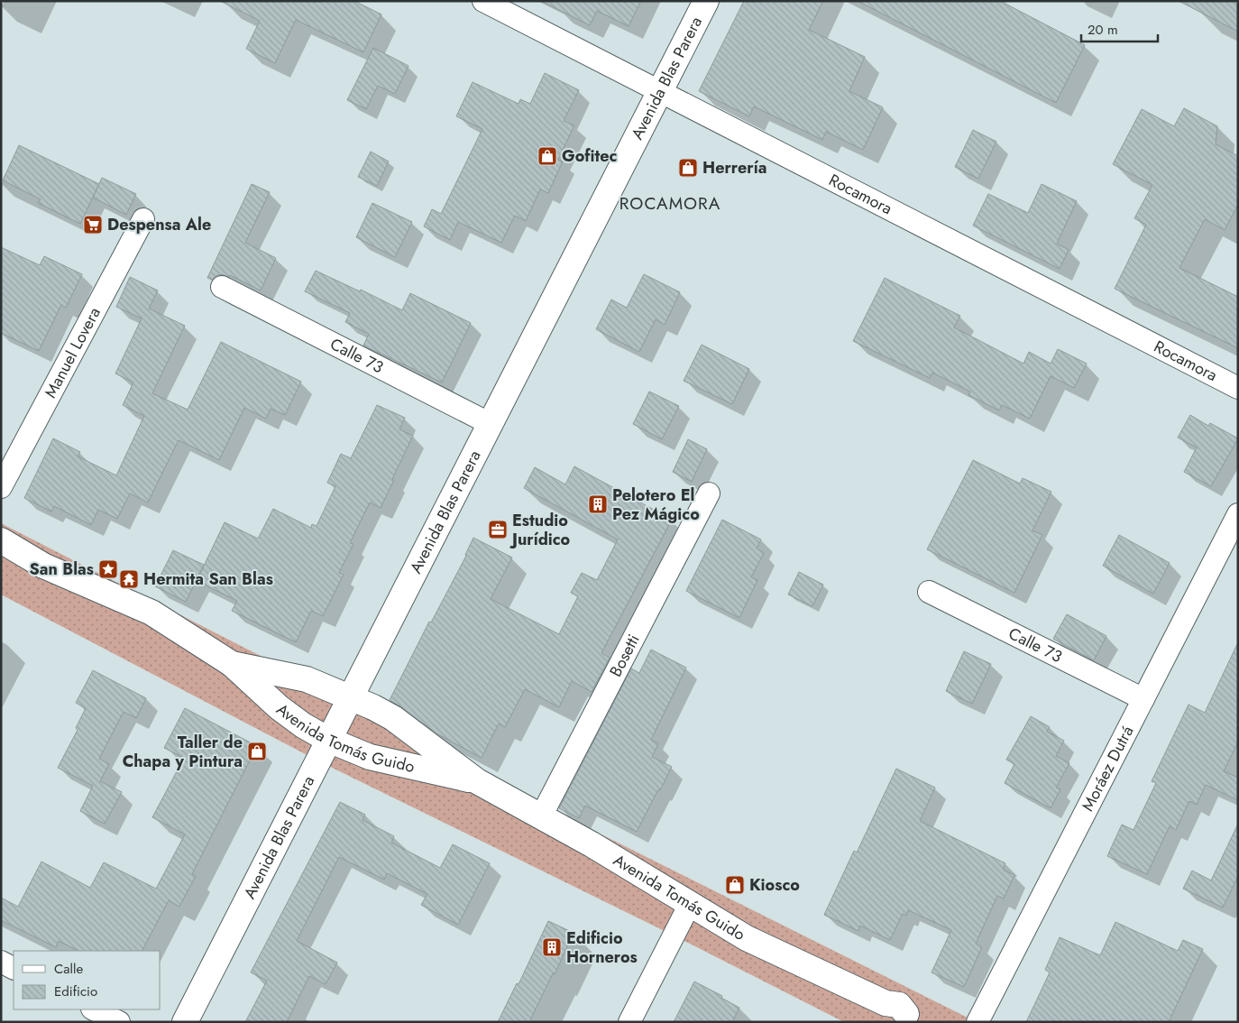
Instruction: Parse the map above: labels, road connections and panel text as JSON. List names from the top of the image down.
{
  "streets": {
    "main road": ["Avenida Blas Parera", "Avenida Tomás Guido"],
    "street": [
      "Rocamora",
      "Manuel Lovera",
      "Calle 73",
      "Bosetti",
      "Moráez Dutrá"
    ]
  },
  "crossings": [
    ["Avenida Blas Parera", "Rocamora"],
    ["Avenida Blas Parera", "Calle 73"],
    ["Avenida Blas Parera", "Avenida Tomás Guido"],
    ["Calle 73", "Moráez Dutrá"],
    ["Bosetti", "Avenida Tomás Guido"]
  ],
  "districts": ["ROCAMORA"],
  "places": {
    "shop": [
      "Gofitec",
      "Herrería",
      "Taller de Chapa y Pintura",
      "Kiosco"
    ],
    "supermarket": ["Despensa Ale"],
    "building": ["Pelotero El Pez Mágico", "Edificio Horneros"],
    "office": ["Estudio Jurídico"],
    "place": ["San Blas"],
    "temple": ["Hermita San Blas"]
  },
  "legend": ["Calle", "Edificio"],
  "scale_bar": "20 m"
}
